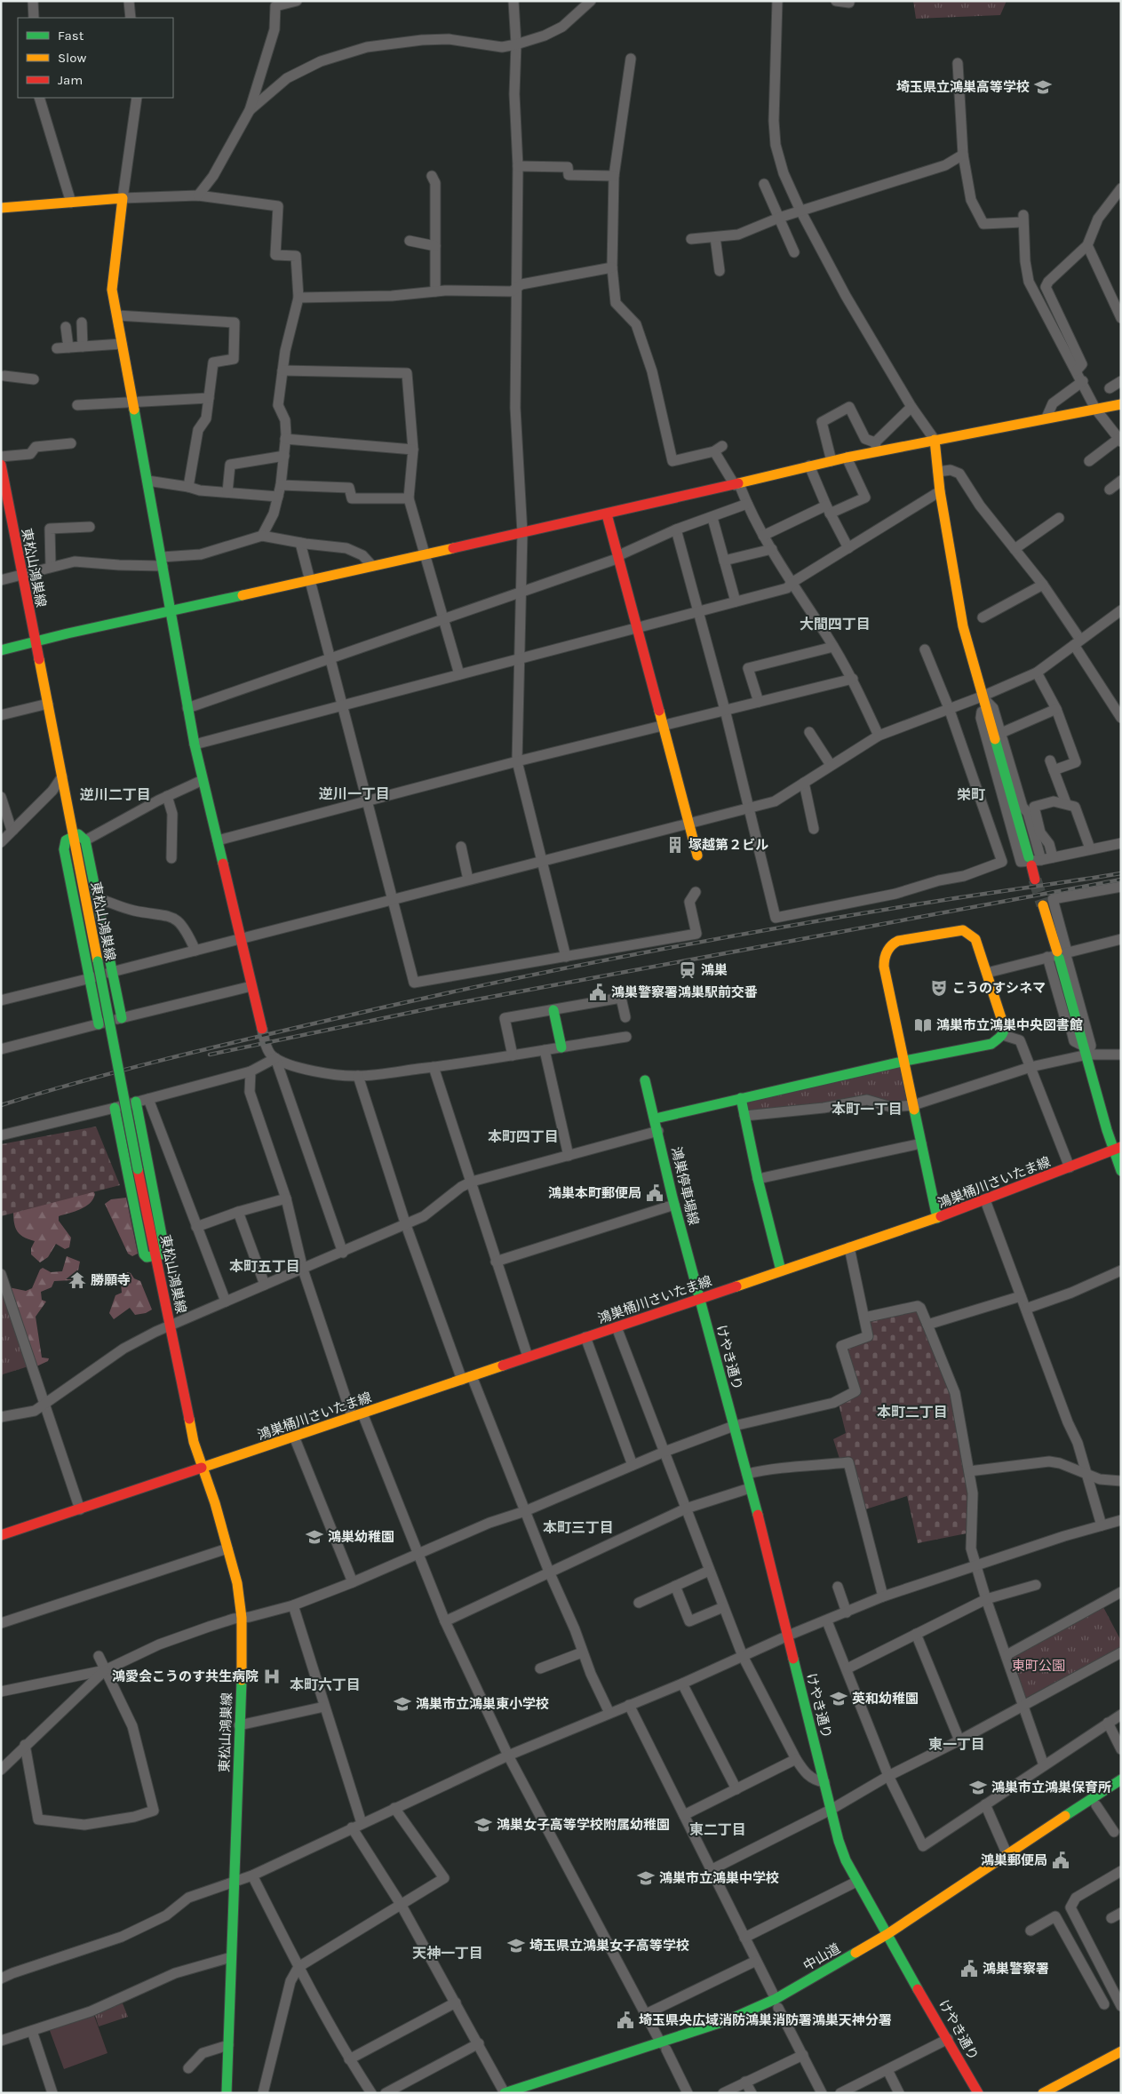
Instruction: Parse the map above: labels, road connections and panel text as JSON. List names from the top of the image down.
{
  "streets": {
    "main road": [
      "東松山鴻巣線",
      "鴻巣桶川さいたま線",
      "鴻巣停車場線",
      "けやき通り",
      "中山道"
    ]
  },
  "crossings": [
    ["東松山鴻巣線", "鴻巣桶川さいたま線"],
    ["鴻巣桶川さいたま線", "鴻巣停車場線"],
    ["鴻巣桶川さいたま線", "けやき通り"],
    ["鴻巣停車場線", "けやき通り"],
    ["けやき通り", "中山道"]
  ],
  "districts": [
    "大間四丁目",
    "逆川一丁目",
    "逆川二丁目",
    "栄町",
    "本町一丁目",
    "本町四丁目",
    "本町五丁目",
    "本町二丁目",
    "本町三丁目",
    "本町六丁目",
    "東一丁目",
    "東二丁目",
    "天神一丁目"
  ],
  "parks": ["東町公園"],
  "places": {
    "school or university": [
      "埼玉県立鴻巣高等学校",
      "鴻巣幼稚園",
      "英和幼稚園",
      "鴻巣市立鴻巣東小学校",
      "鴻巣市立鴻巣保育所",
      "鴻巣女子高等学校附属幼稚園",
      "鴻巣市立鴻巣中学校",
      "埼玉県立鴻巣女子高等学校"
    ],
    "building": ["塚越第２ビル"],
    "station": ["鴻巣"],
    "theatre": ["こうのすシネマ"],
    "public building": [
      "鴻巣警察署鴻巣駅前交番",
      "鴻巣本町郵便局",
      "鴻巣郵便局",
      "鴻巣警察署",
      "埼玉県央広域消防鴻巣消防署鴻巣天神分署"
    ],
    "library": ["鴻巣市立鴻巣中央図書館"],
    "temple": ["勝願寺"],
    "hospital": ["鴻愛会こうのす共生病院"]
  },
  "legend": ["Fast", "Slow", "Jam"]
}
